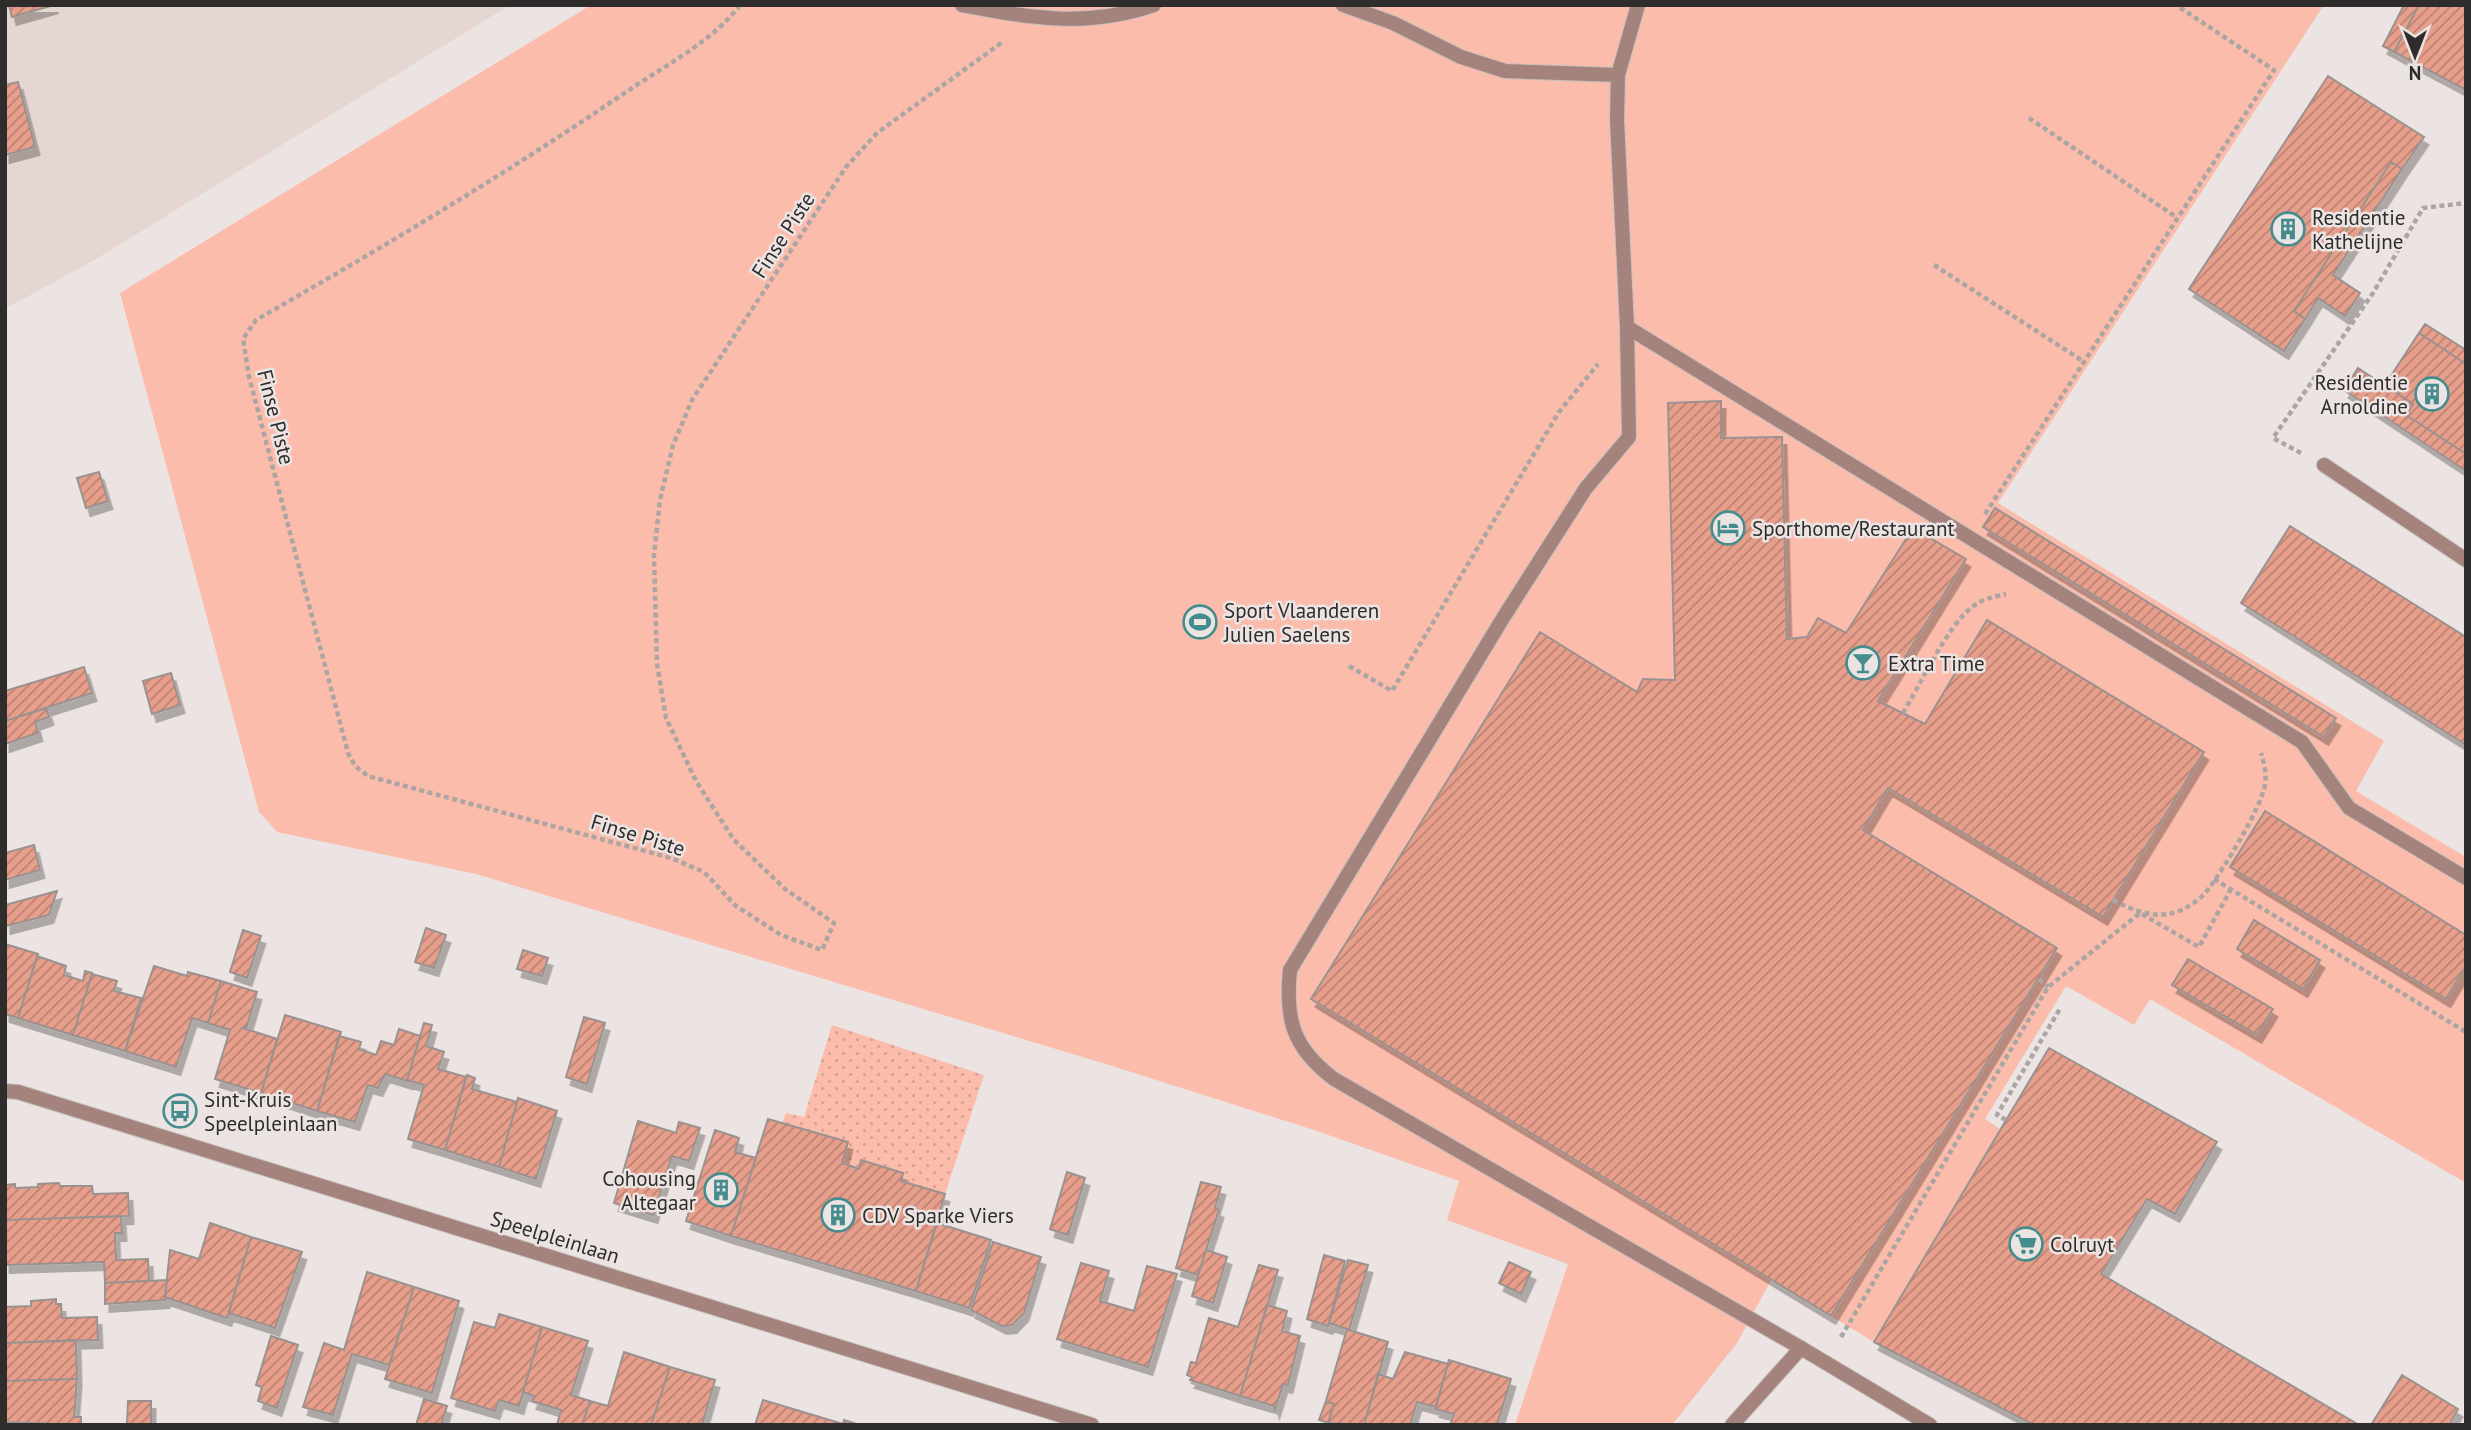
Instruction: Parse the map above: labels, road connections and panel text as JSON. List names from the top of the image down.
{
  "streets": {
    "street": ["Speelpleinlaan"],
    "path": ["Finse Piste"]
  },
  "places": {
    "building": [
      "Residentie Kathelijne",
      "Residentie Arnoldine",
      "Cohousing Altegaar",
      "CDV Sparke Viers"
    ],
    "hotel": ["Sporthome/Restaurant"],
    "sports": ["Sport Vlaanderen Julien Saelens"],
    "bar": ["Extra Time"],
    "bus stop": ["Sint-Kruis Speelpleinlaan"],
    "supermarket": ["Colruyt"]
  },
  "north": "bottom"
}
